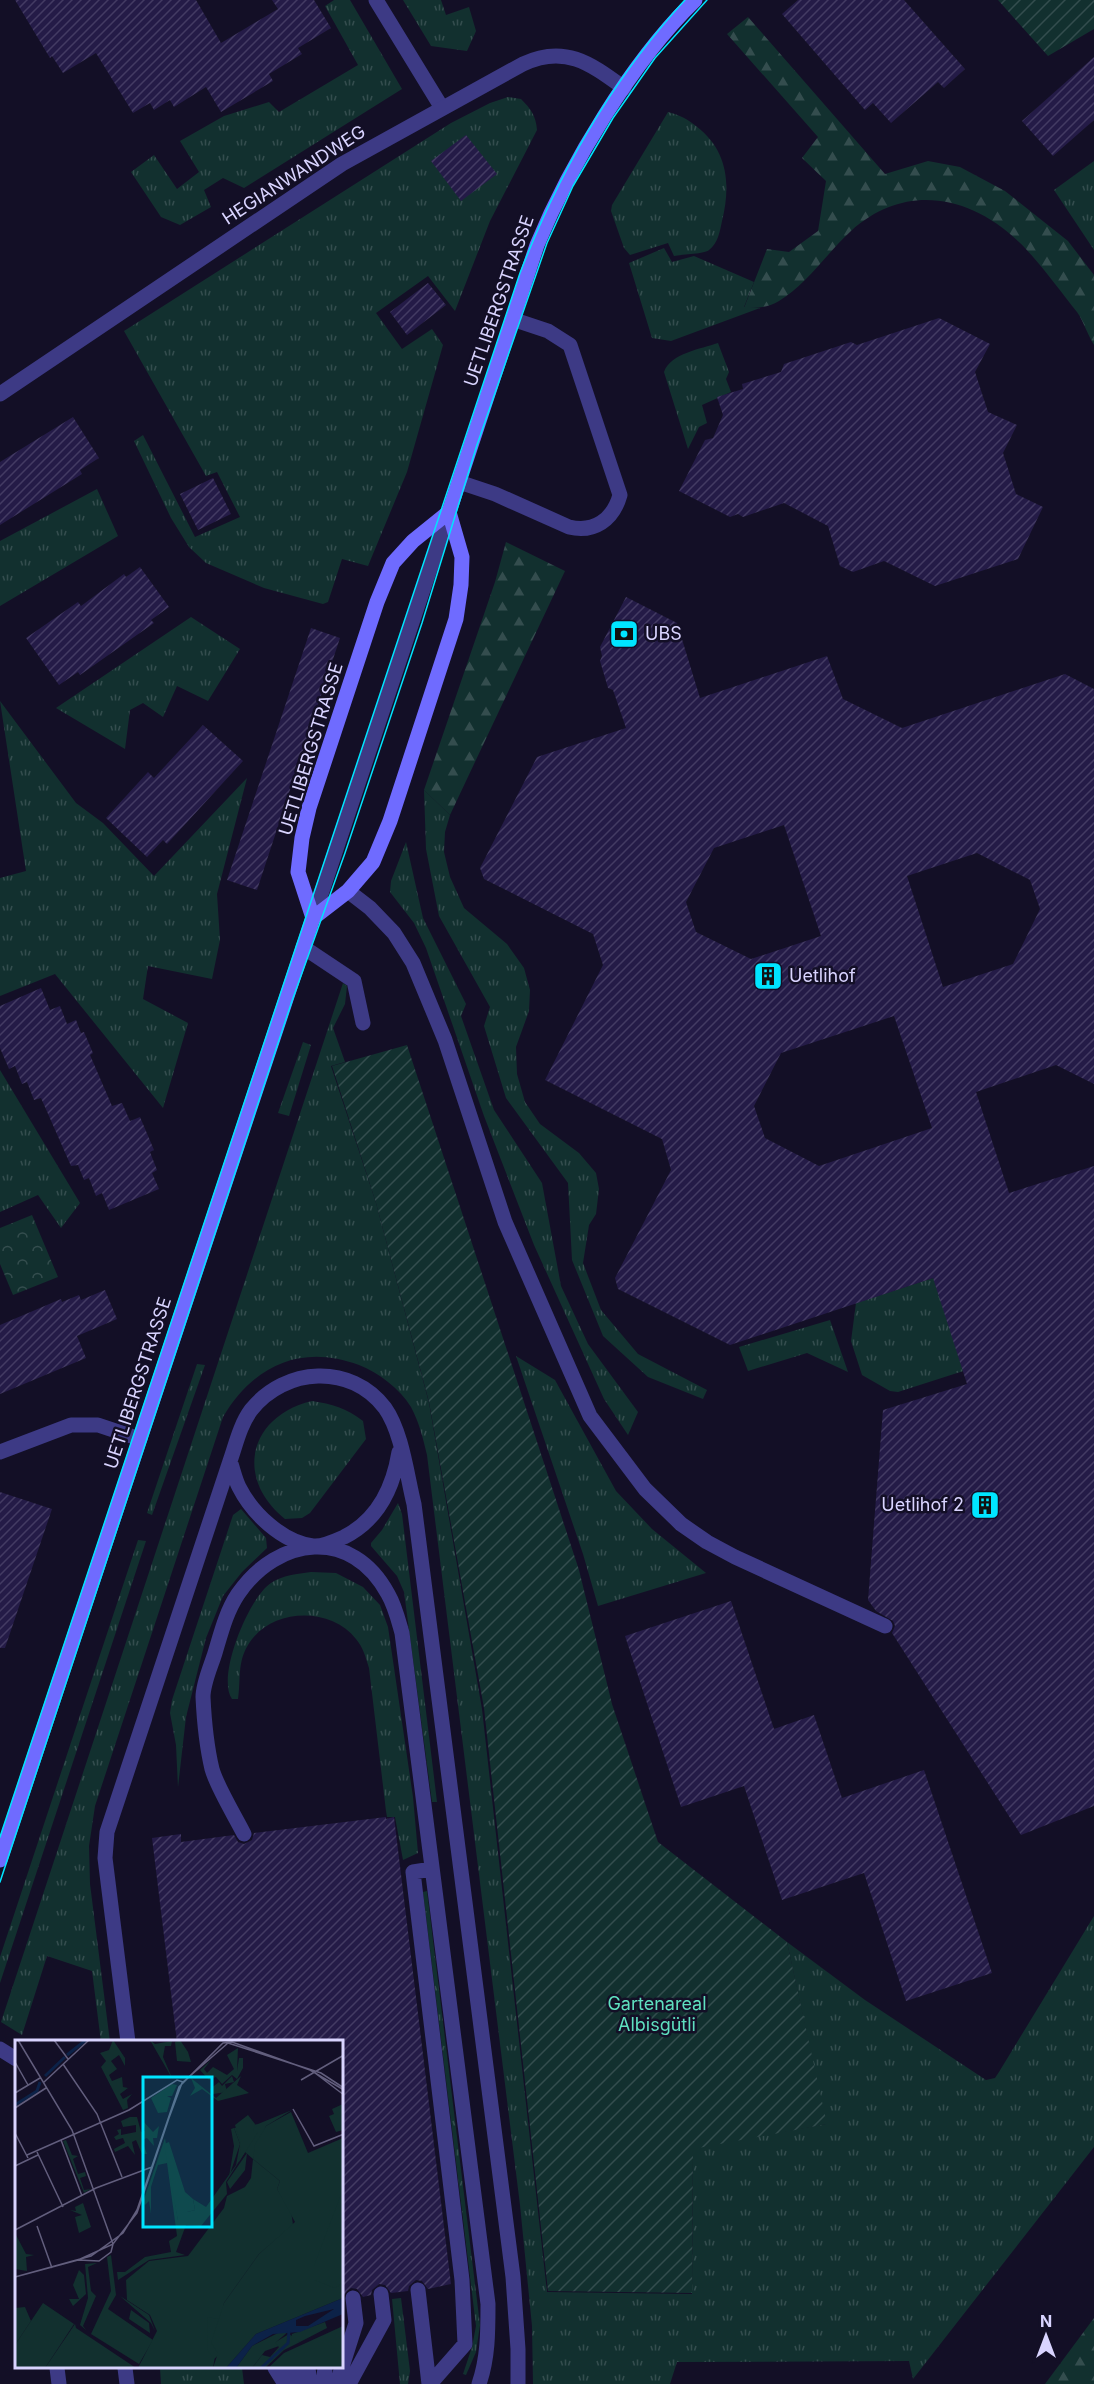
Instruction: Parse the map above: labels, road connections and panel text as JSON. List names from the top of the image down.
{
  "streets": {
    "main road": ["UETLIBERGSTRASSE"],
    "street": ["HEGIANWANDWEG"]
  },
  "crossings": [
    ["HEGIANWANDWEG", "UETLIBERGSTRASSE"]
  ],
  "parks": ["Gartenareal Albisgütli"],
  "places": {
    "bank": ["UBS"],
    "building": ["Uetlihof", "Uetlihof 2"]
  },
  "north": "top"
}
